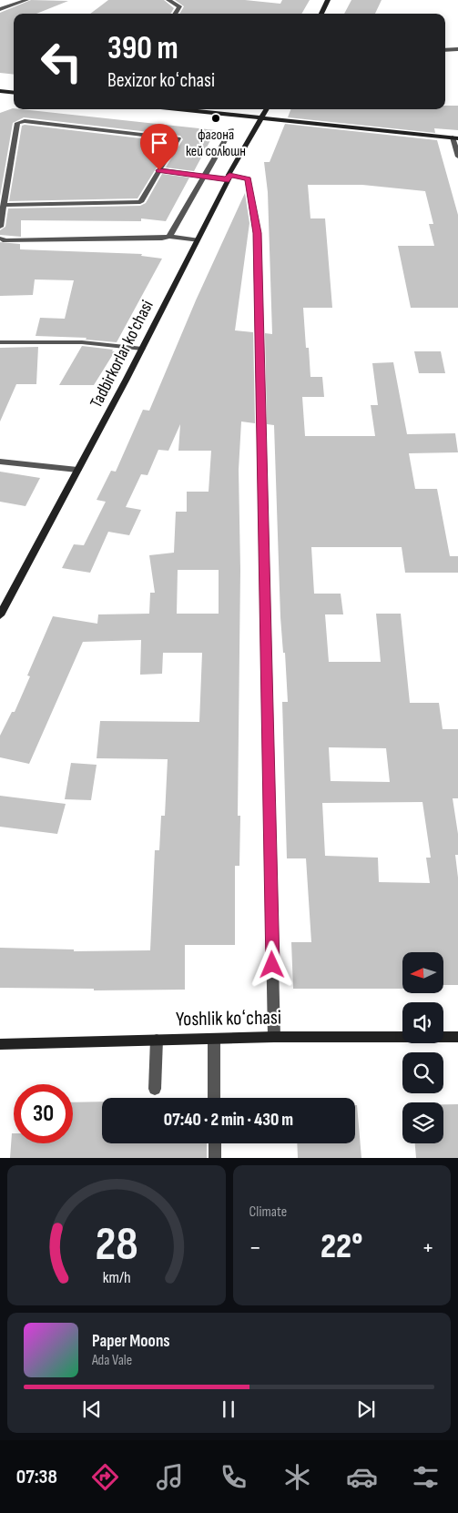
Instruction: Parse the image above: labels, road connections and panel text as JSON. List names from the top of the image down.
{
  "streets": {
    "main road": ["Tadbirkorlar ko'chasi", "Yoshlik koʻchasi"]
  },
  "places": ["фагона кей солюшн"],
  "north": "left",
  "page": {
    "turn": ["390 m", "Bexizor koʻchasi"],
    "limit": "30",
    "trip": "07:40 · 2 min · 430 m",
    "tile": "Climate",
    "heat": ["−", "22°", "+"],
    "song": ["Paper Moons", "Ada Vale"],
    "tabs": "07:38",
    "gauge": ["28", "km/h"]
  }
}
